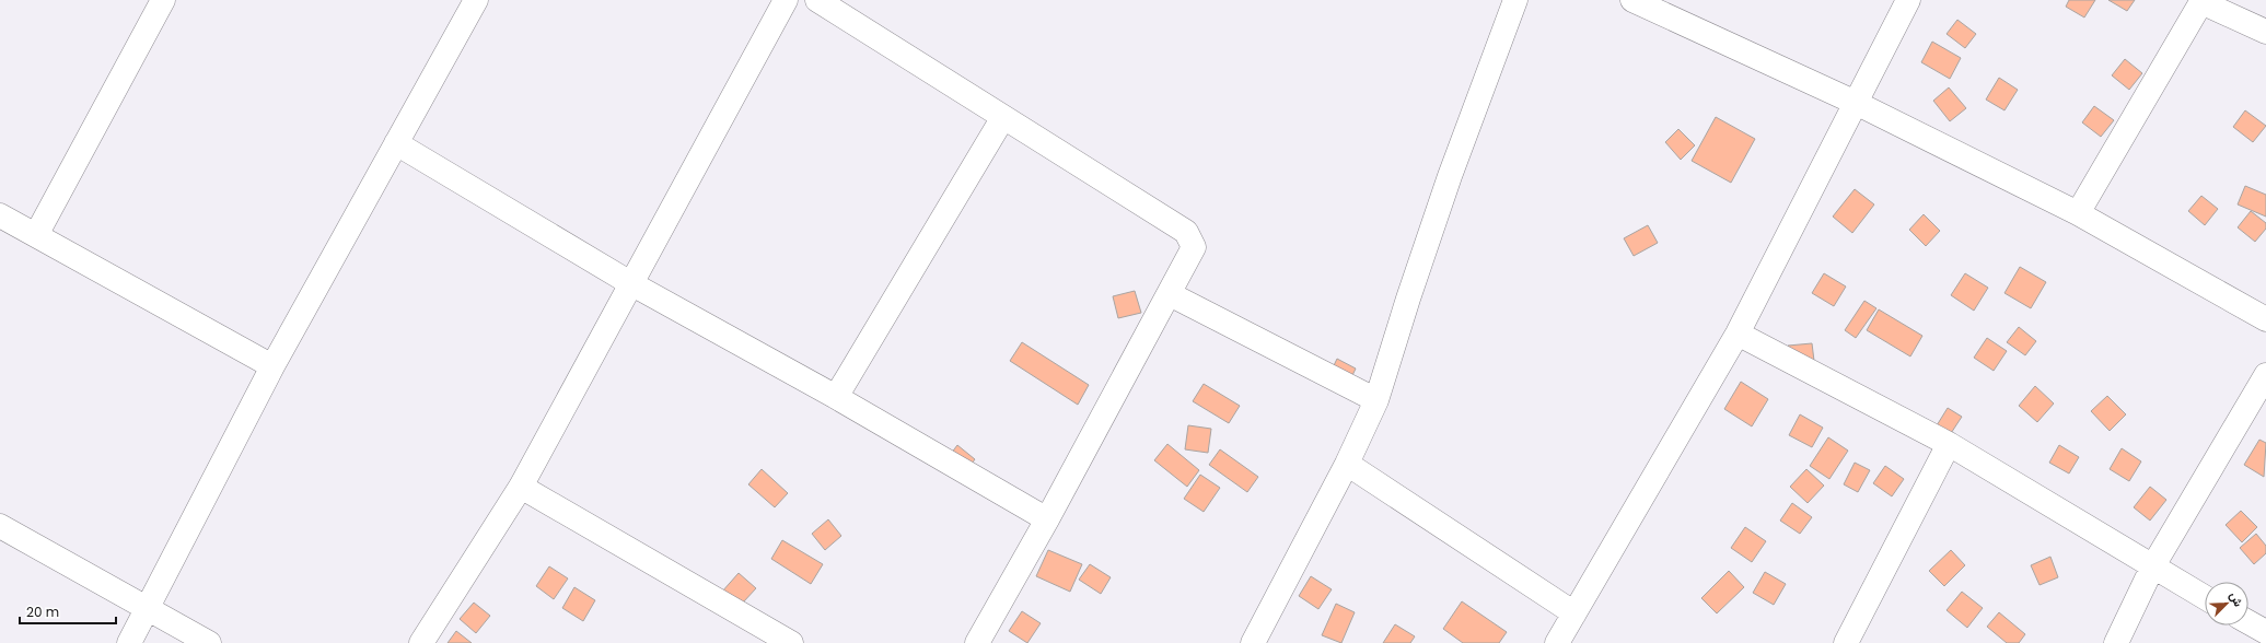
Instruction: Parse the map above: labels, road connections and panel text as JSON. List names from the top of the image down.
{
  "scale_bar": "20 m",
  "north": "top right"
}
